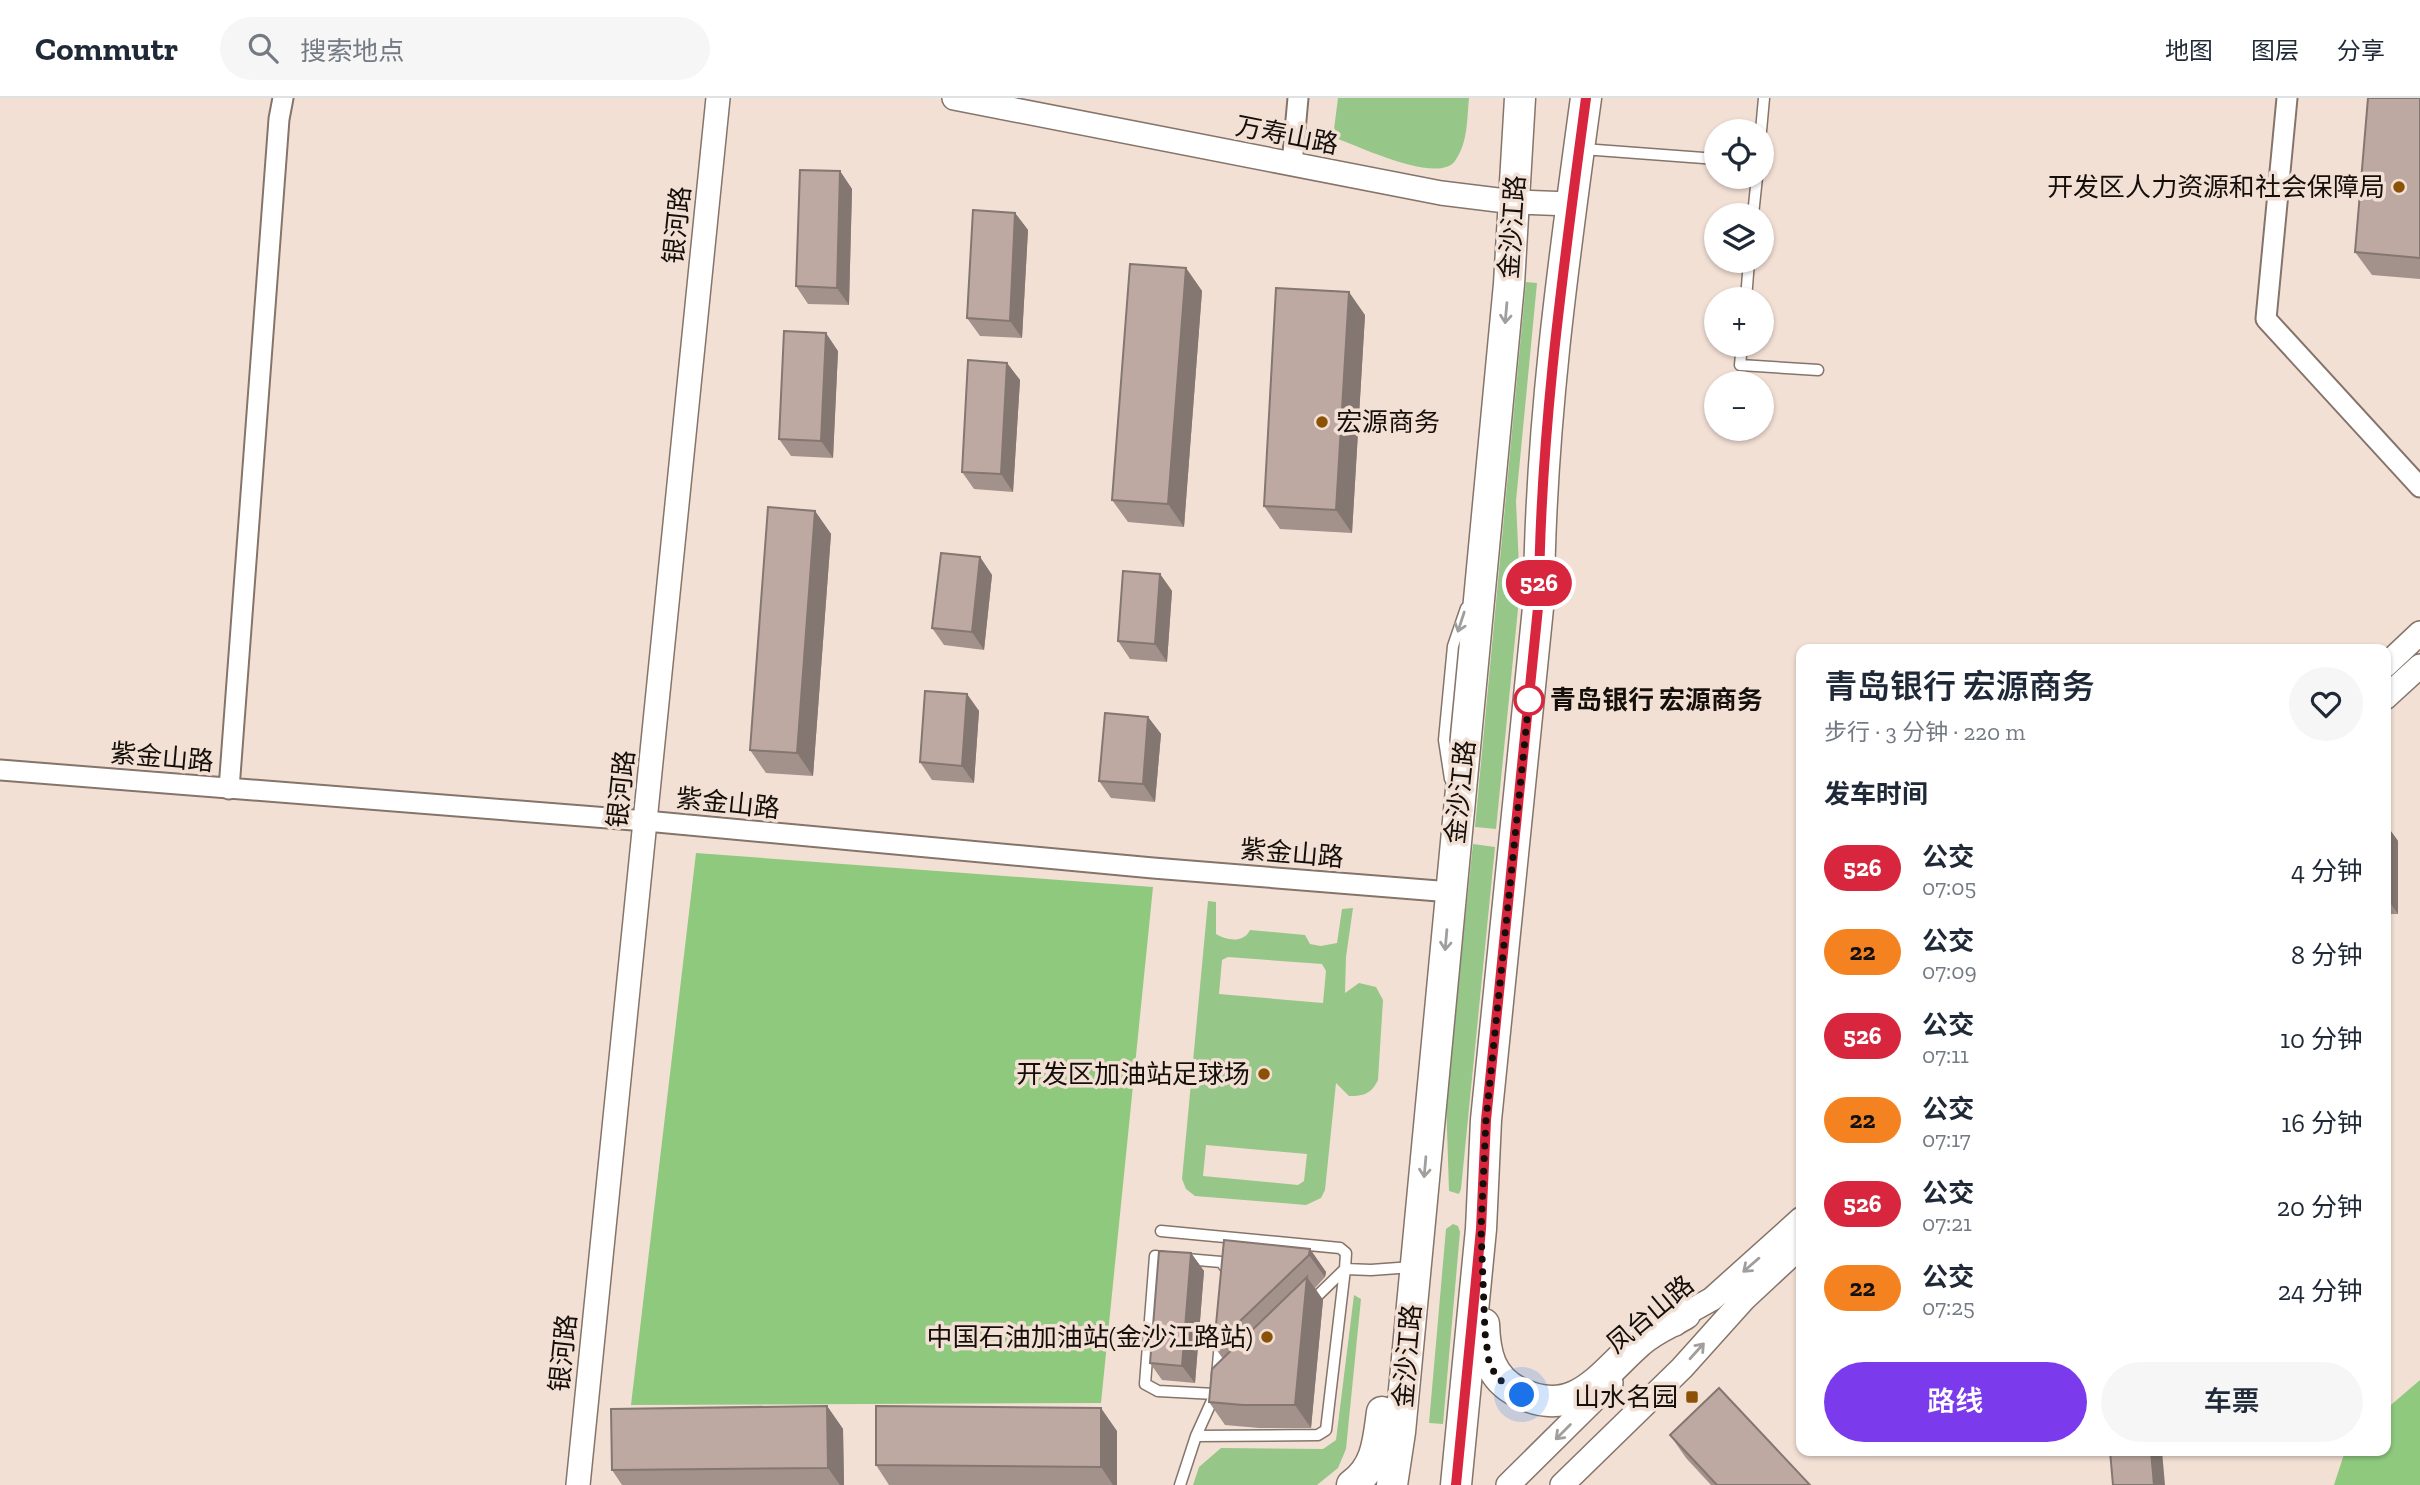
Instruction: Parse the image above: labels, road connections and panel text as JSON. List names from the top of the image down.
{
  "streets": {
    "main road": ["金沙江路"],
    "street": [
      "万寿山路",
      "银河路",
      "紫金山路",
      "凤台山路"
    ]
  },
  "crossings": [
    ["万寿山路", "金沙江路"],
    ["银河路", "紫金山路"],
    ["金沙江路", "紫金山路"]
  ],
  "places": {
    "other": [
      "开发区人力资源和社会保障局",
      "宏源商务",
      "青岛银行 宏源商务",
      "开发区加油站足球场",
      "中国石油加油站(金沙江路站)"
    ],
    "transit": ["山水名园"]
  },
  "lines": ["bus line 526"],
  "page": {
    "header": "Commutr",
    "search": "搜索地点",
    "nav": ["地图", "图层", "分享"],
    "on_map": "526",
    "map_buttons": ["+", "−"],
    "heading": [
      ["青岛银行 宏源商务", "步行 · 3 分钟 · 220 m"],
      "发车时间"
    ],
    "list": [
      {
        "mark": "526",
        "name": "公交",
        "note": "07:05",
        "value": "4 分钟"
      },
      {
        "mark": "22",
        "name": "公交",
        "note": "07:09",
        "value": "8 分钟"
      },
      {
        "mark": "526",
        "name": "公交",
        "note": "07:11",
        "value": "10 分钟"
      },
      {
        "mark": "22",
        "name": "公交",
        "note": "07:17",
        "value": "16 分钟"
      },
      {
        "mark": "526",
        "name": "公交",
        "note": "07:21",
        "value": "20 分钟"
      },
      {
        "mark": "22",
        "name": "公交",
        "note": "07:25",
        "value": "24 分钟"
      }
    ],
    "buttons": ["路线", "车票"]
  }
}
